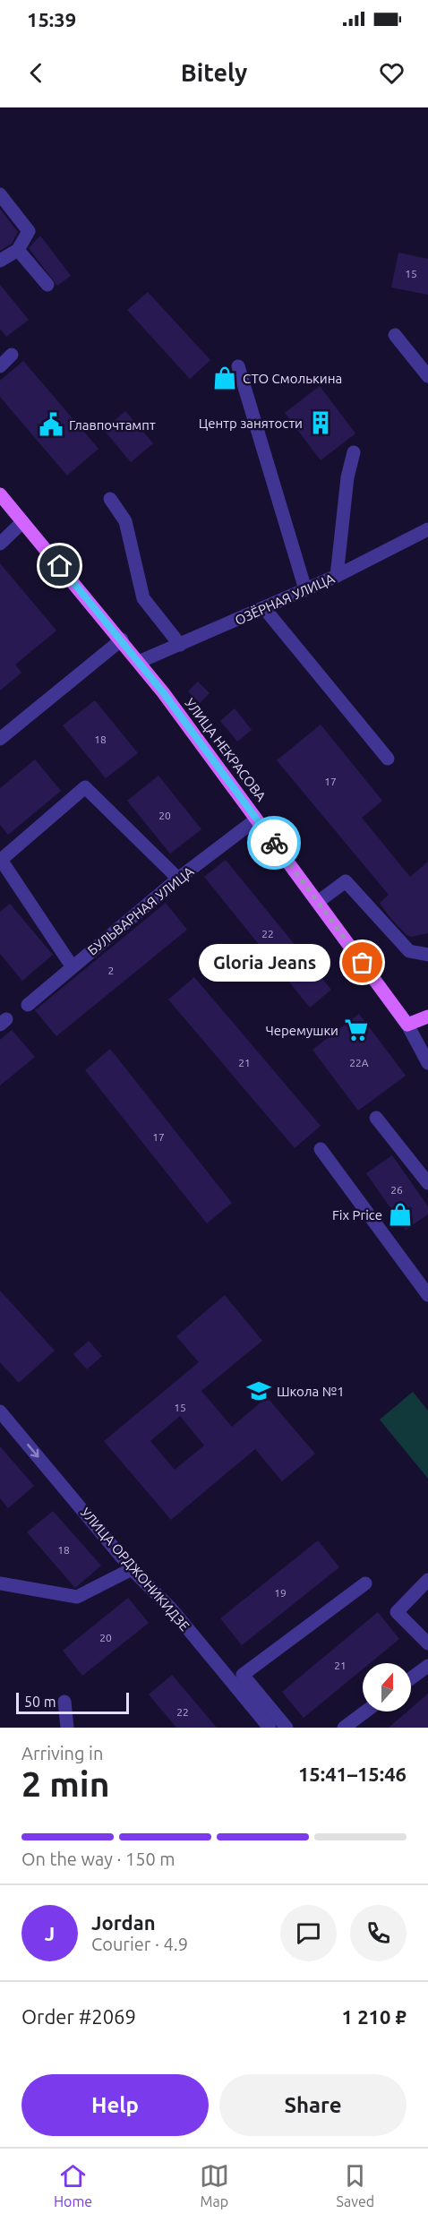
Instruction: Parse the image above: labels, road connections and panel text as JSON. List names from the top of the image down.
{
  "streets": {
    "main road": ["УЛИЦА НЕКРАСОВА"],
    "street": ["ОЗЁРНАЯ УЛИЦА", "БУЛЬВАРНАЯ УЛИЦА", "УЛИЦА ОРДЖОНИКИДЗЕ"]
  },
  "crossings": [
    ["ОЗЁРНАЯ УЛИЦА", "УЛИЦА НЕКРАСОВА"],
    ["УЛИЦА НЕКРАСОВА", "БУЛЬВАРНАЯ УЛИЦА"]
  ],
  "one_way": ["УЛИЦА ОРДЖОНИКИДЗЕ"],
  "places": {
    "shop": ["СТО Смолькина", "Fix Price"],
    "building": ["Центр занятости"],
    "public building": ["Главпочтампт"],
    "other": ["Gloria Jeans"],
    "supermarket": ["Черемушки"],
    "school or university": ["Школа №1"]
  },
  "house_numbers": [
    "15",
    "18",
    "17",
    "20",
    "22",
    "2",
    "21",
    "22А",
    "17",
    "26",
    "15",
    "18",
    "19",
    "20",
    "21",
    "22"
  ],
  "scale_bar": "50 m",
  "north": "top",
  "page": {
    "status": "15:39",
    "header": "Bitely",
    "bubble": "Gloria Jeans",
    "scale": "50 m",
    "heading": ["2 min", "Arriving in", "15:41–15:46"],
    "panel": [
      "Jordan",
      "Courier · 4.9",
      "Order #2069",
      "1 210 ₽"
    ],
    "bar": "On the way · 150 m",
    "round": "J",
    "buttons": ["Help", "Share"],
    "tabs": ["Home", "Map", "Saved"]
  }
}
